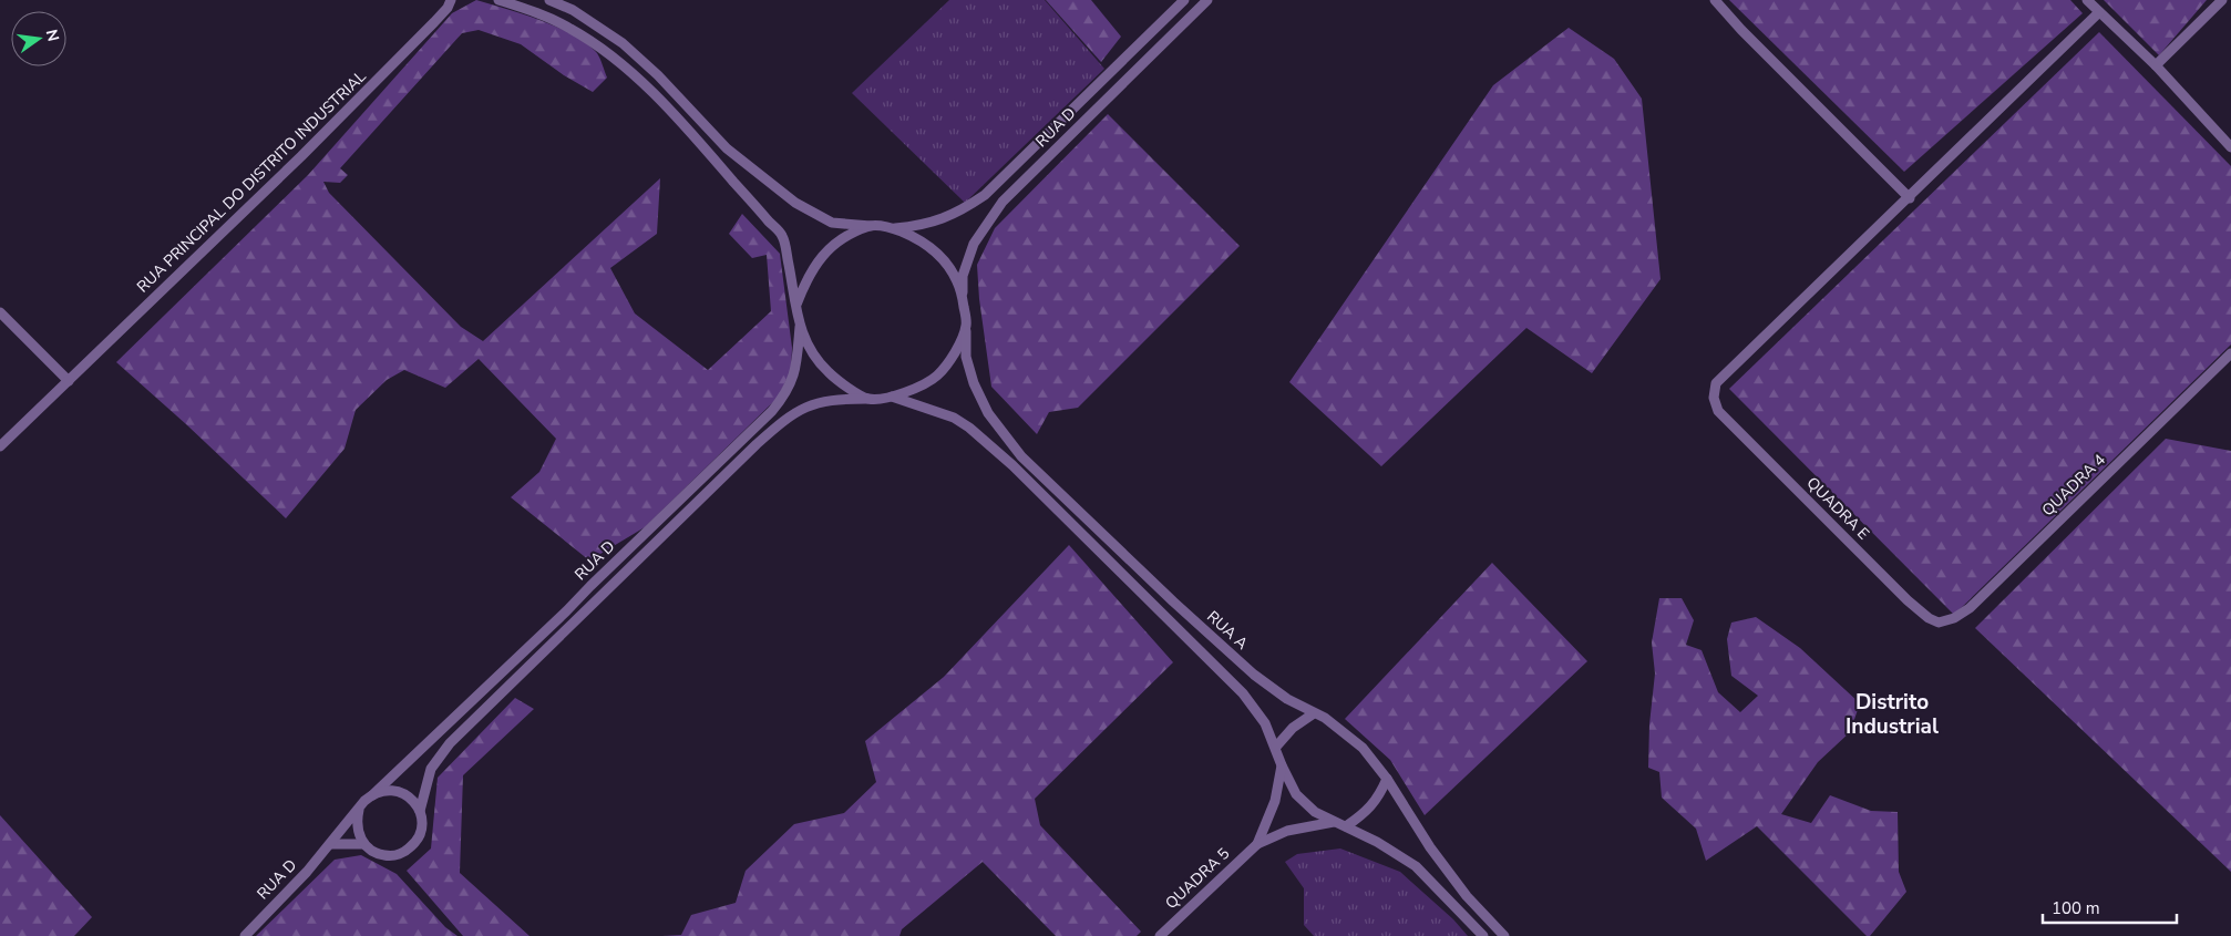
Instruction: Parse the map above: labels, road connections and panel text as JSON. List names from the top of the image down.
{
  "streets": {
    "street": [
      "RUA D",
      "RUA PRINCIPAL DO DISTRITO INDUSTRIAL",
      "QUADRA 4",
      "QUADRA E",
      "RUA A",
      "QUADRA 5"
    ]
  },
  "crossings": [
    ["RUA D", "RUA A"],
    ["QUADRA 4", "QUADRA E"],
    ["RUA A", "QUADRA 5"]
  ],
  "districts": ["Distrito Industrial"],
  "scale_bar": "100 m",
  "north": "right"
}
